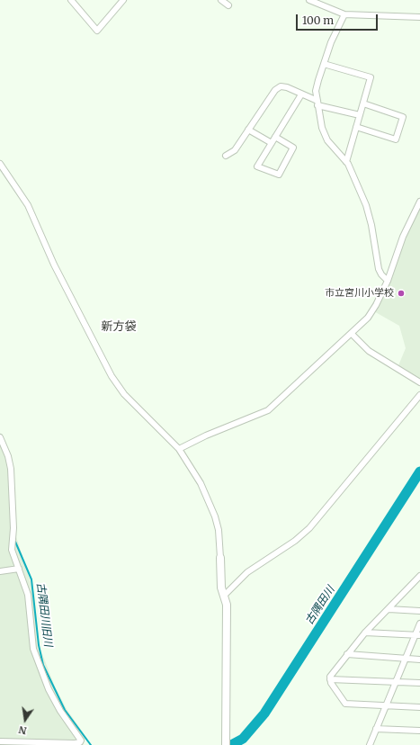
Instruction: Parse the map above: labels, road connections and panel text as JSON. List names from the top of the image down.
{
  "districts": ["新方袋"],
  "water": ["古隅田川", "古隅田川旧川"],
  "places": ["市立宮川小学校"],
  "scale_bar": "100 m",
  "north": "bottom"
}
